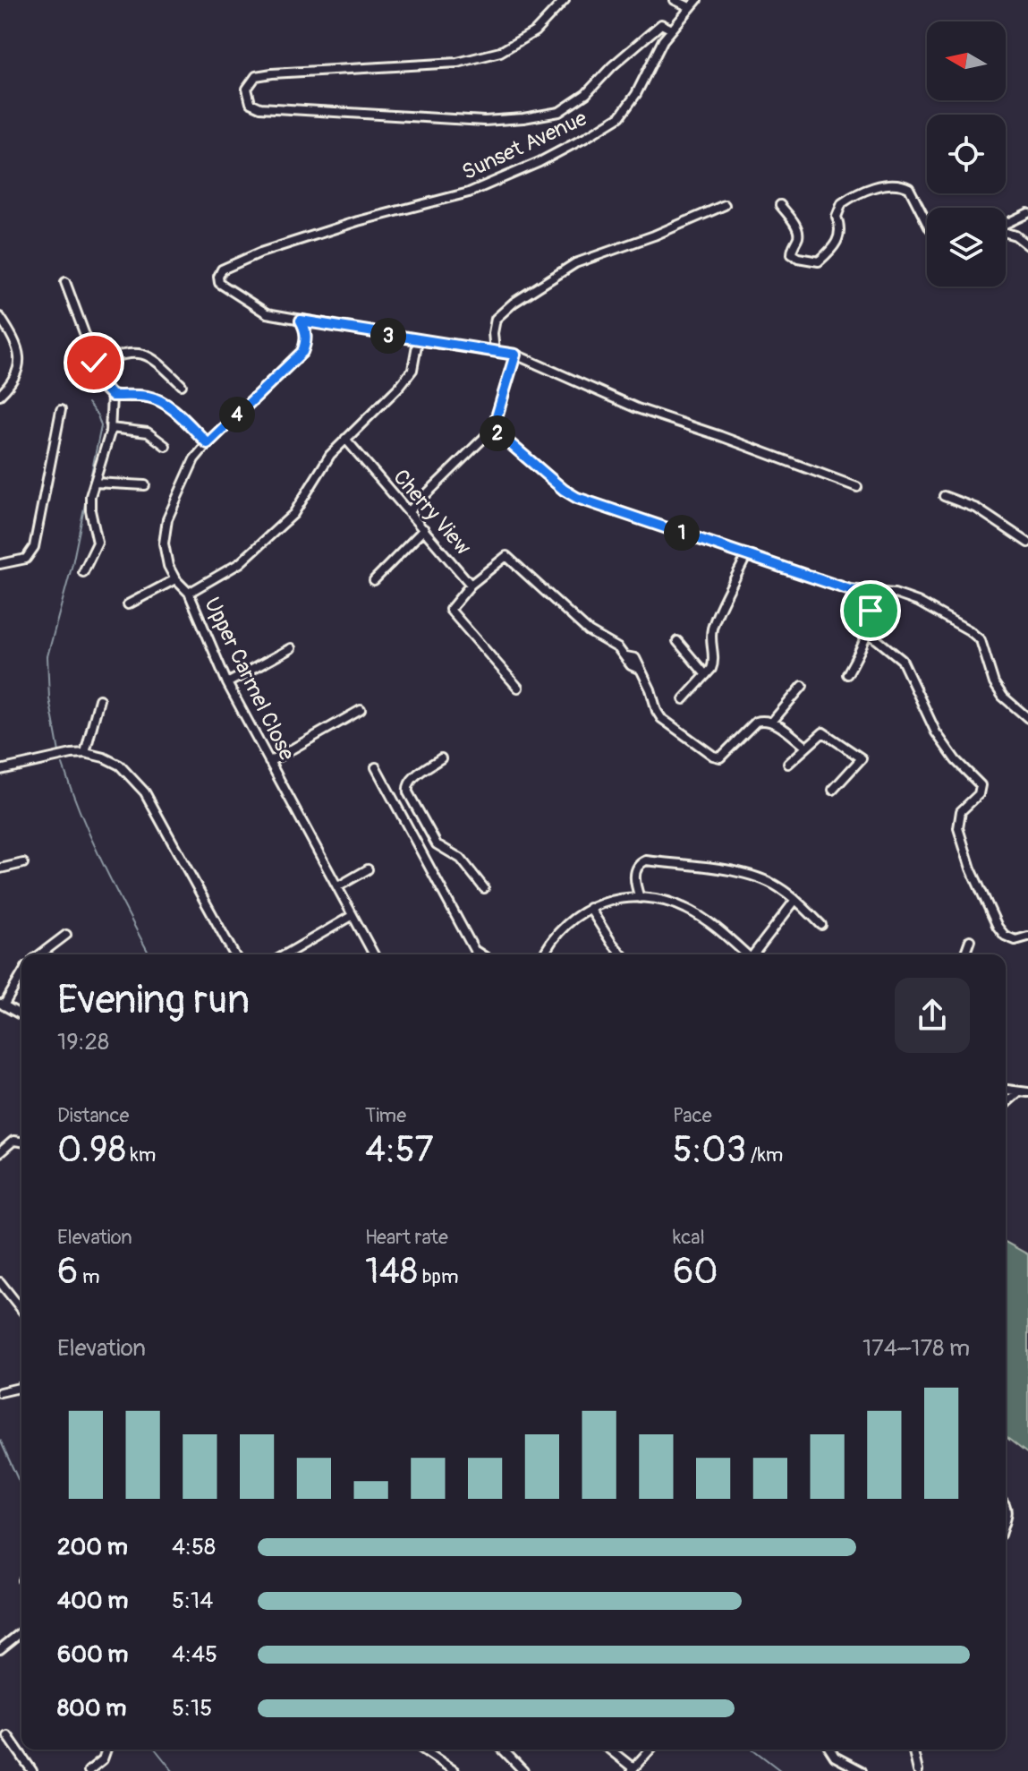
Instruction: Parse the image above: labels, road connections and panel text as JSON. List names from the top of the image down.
{
  "streets": {
    "street": ["Sunset Avenue", "Cherry View", "Upper Carmel Close"]
  },
  "crossings": [
    ["Sunset Avenue", "Upper Carmel Close"]
  ],
  "north": "left",
  "page": {
    "pins": [
      "3",
      "4",
      "2",
      "1"
    ],
    "heading": ["Evening run", "19:28"],
    "stats": [
      ["Distance", "0.98 km"],
      ["Time", "4:57"],
      ["Pace", "5:03 /km"],
      ["Elevation", "6 m"],
      ["Heart rate", "148 bpm"],
      ["kcal", "60"]
    ],
    "chart": ["Elevation", "174–178 m"],
    "list": [
      {
        "name": "200 m",
        "note": "4:58"
      },
      {
        "name": "400 m",
        "note": "5:14"
      },
      {
        "name": "600 m",
        "note": "4:45"
      },
      {
        "name": "800 m",
        "note": "5:15"
      }
    ]
  }
}
